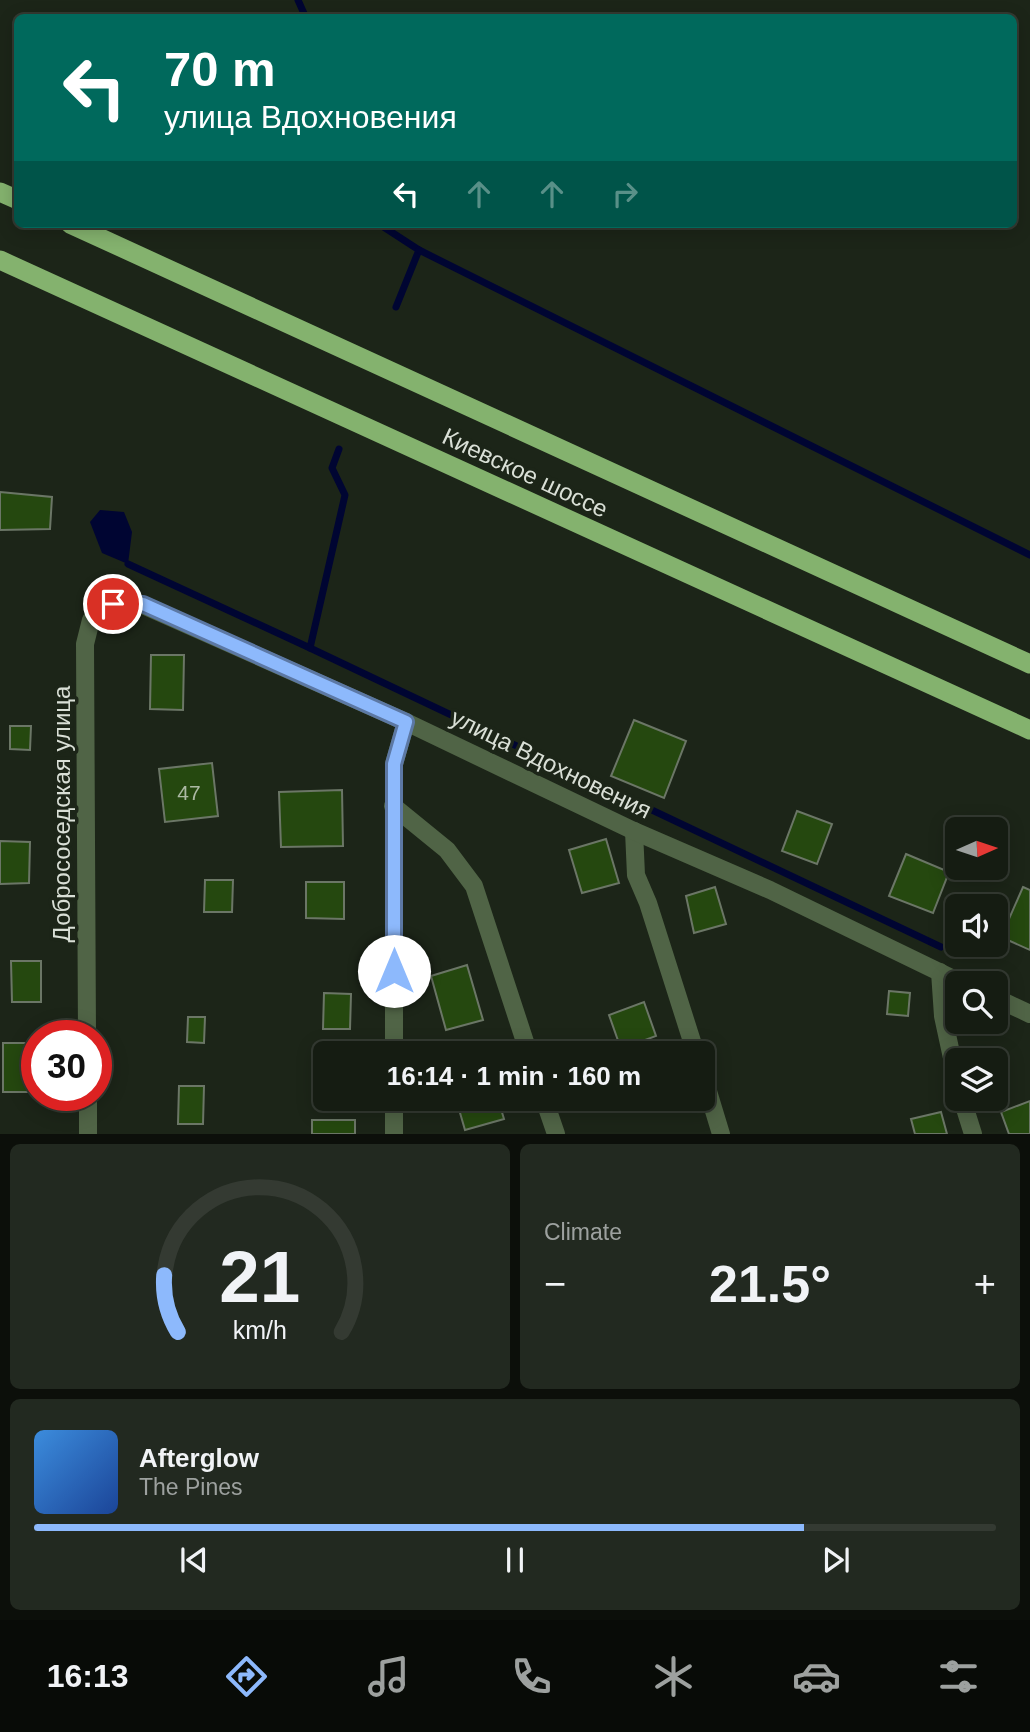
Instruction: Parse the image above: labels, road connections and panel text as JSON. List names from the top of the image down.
{
  "streets": {
    "highway": ["Киевское шоссе"],
    "street": ["улица Вдохновения", "Добрососедская улица"]
  },
  "crossings": [
    ["улица Вдохновения", "Добрососедская улица"]
  ],
  "house_numbers": ["47"],
  "north": "right",
  "page": {
    "turn": ["70 m", "улица Вдохновения"],
    "limit": "30",
    "trip": "16:14 · 1 min · 160 m",
    "tile": "Climate",
    "heat": ["−", "21.5°", "+"],
    "song": ["Afterglow", "The Pines"],
    "tabs": "16:13",
    "gauge": ["21", "km/h"]
  }
}
